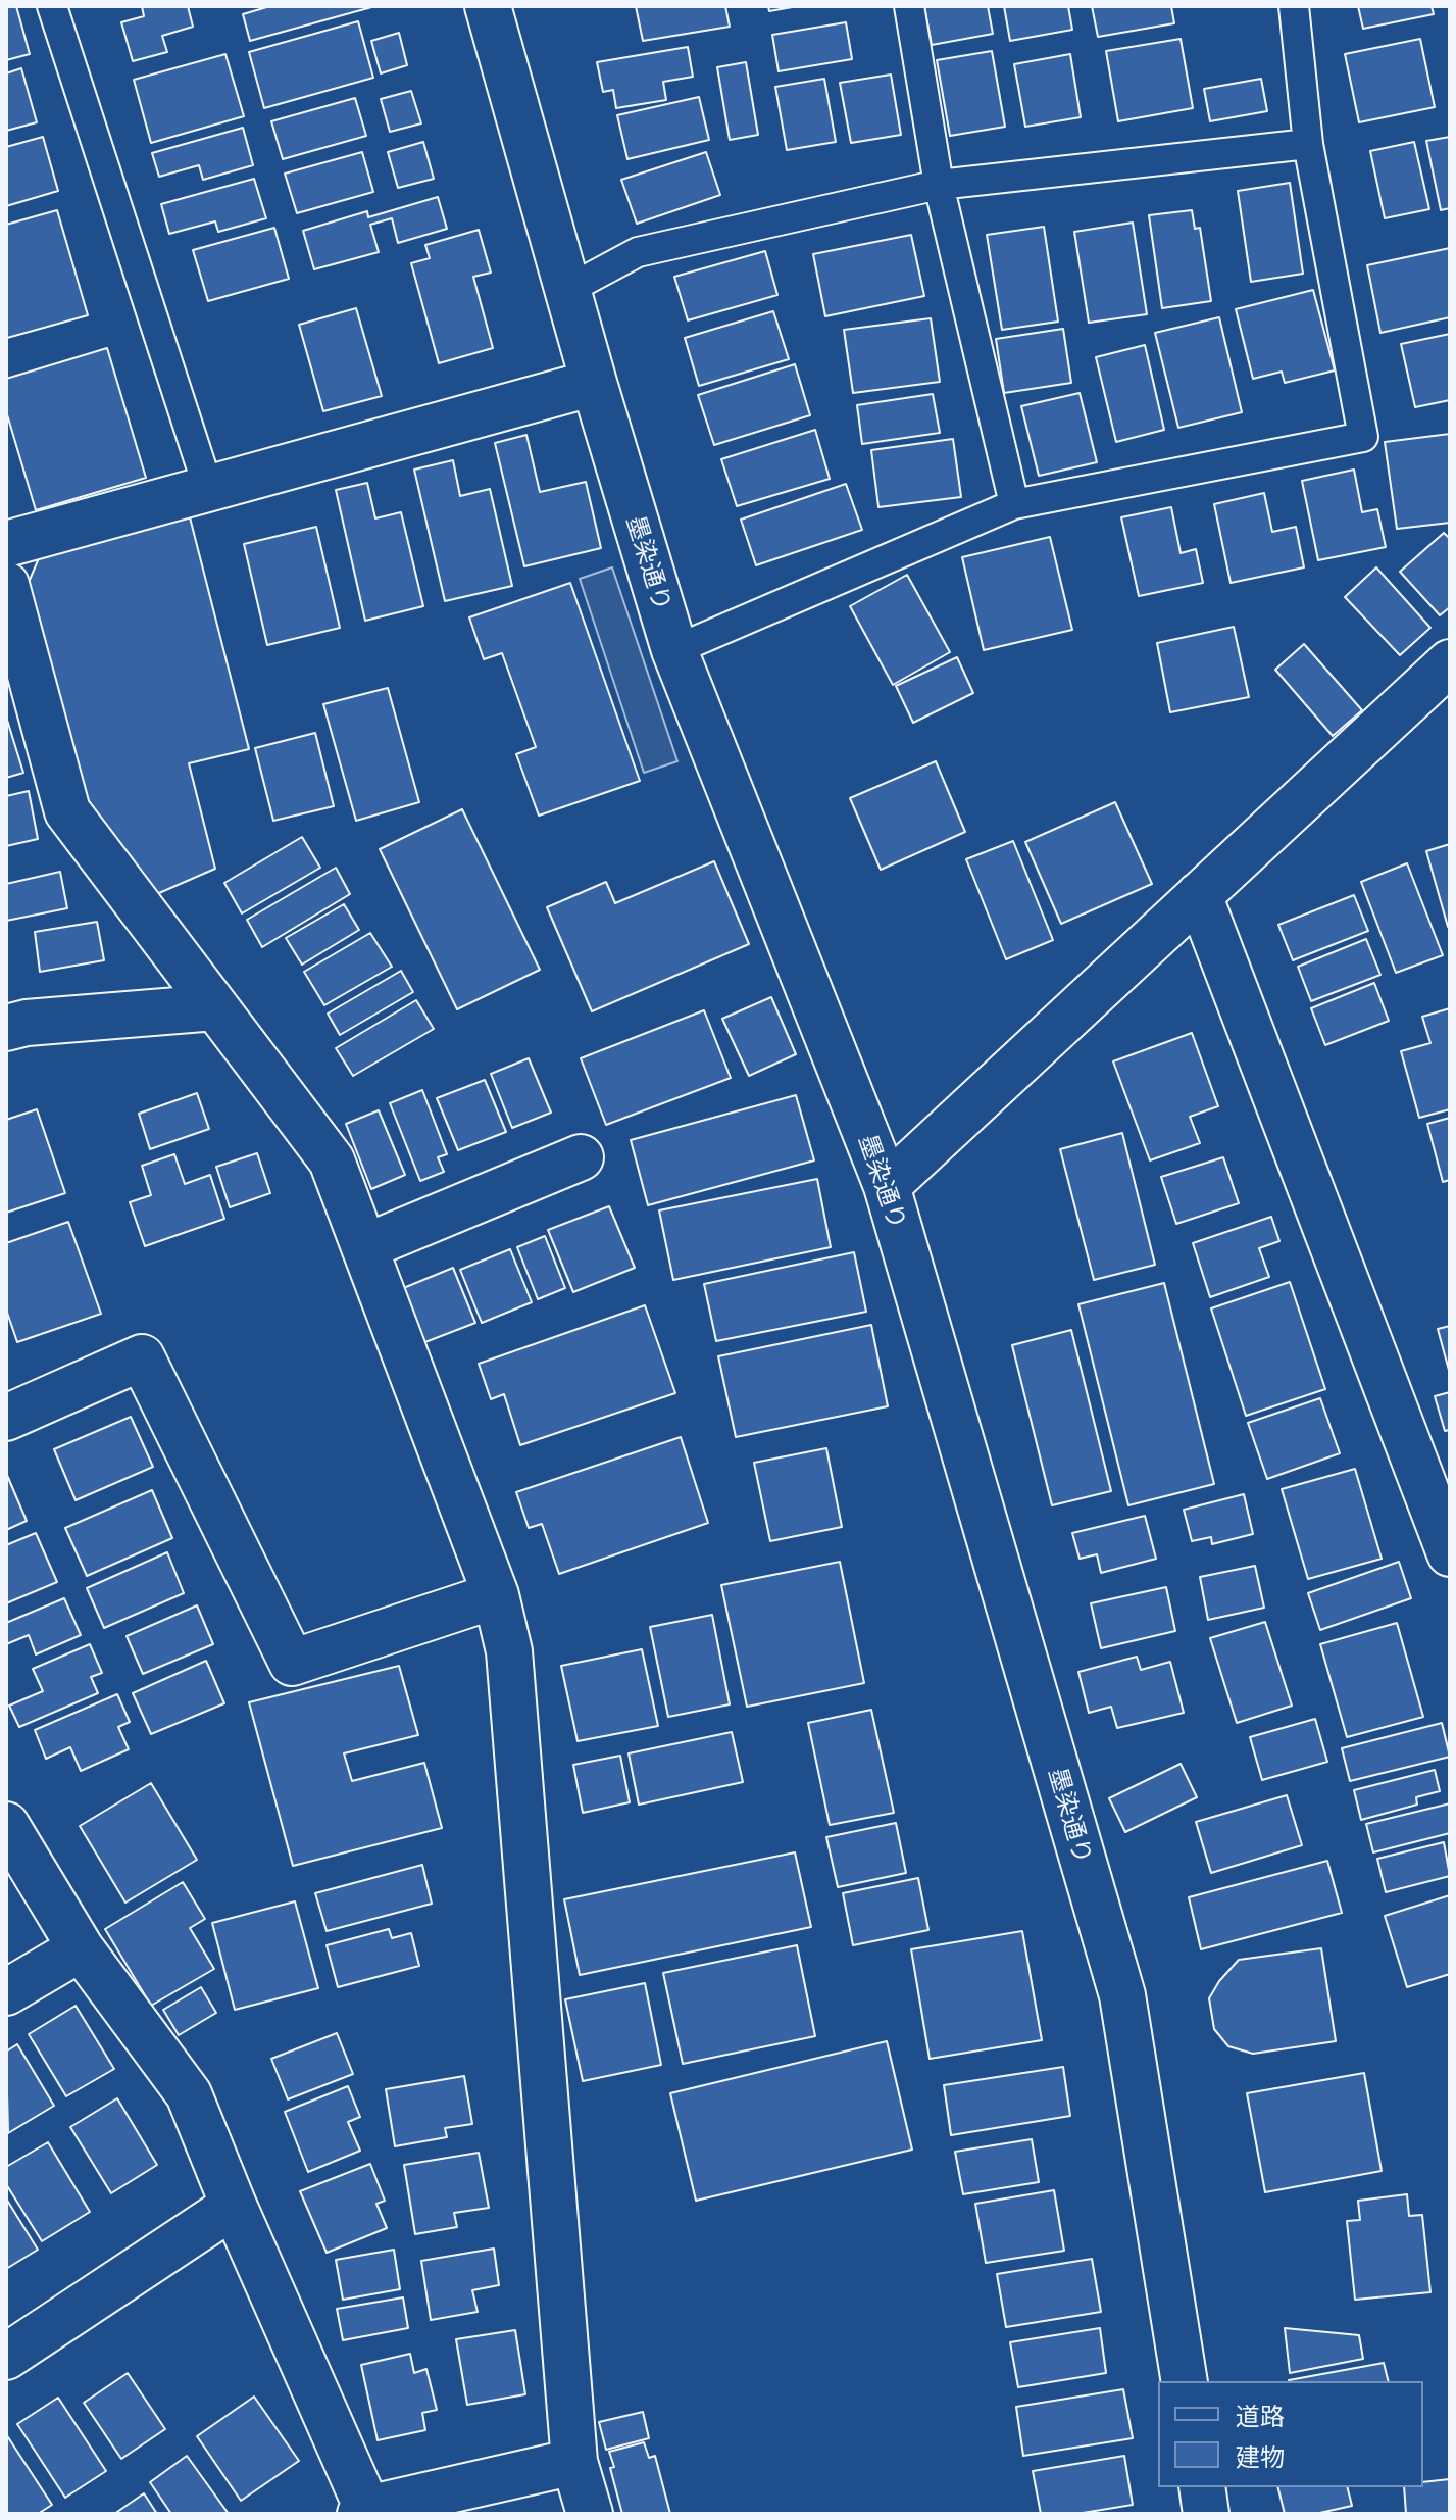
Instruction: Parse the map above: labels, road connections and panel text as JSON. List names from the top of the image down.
{
  "streets": {
    "street": ["墨染通り"]
  },
  "legend": ["道路", "建物"]
}
